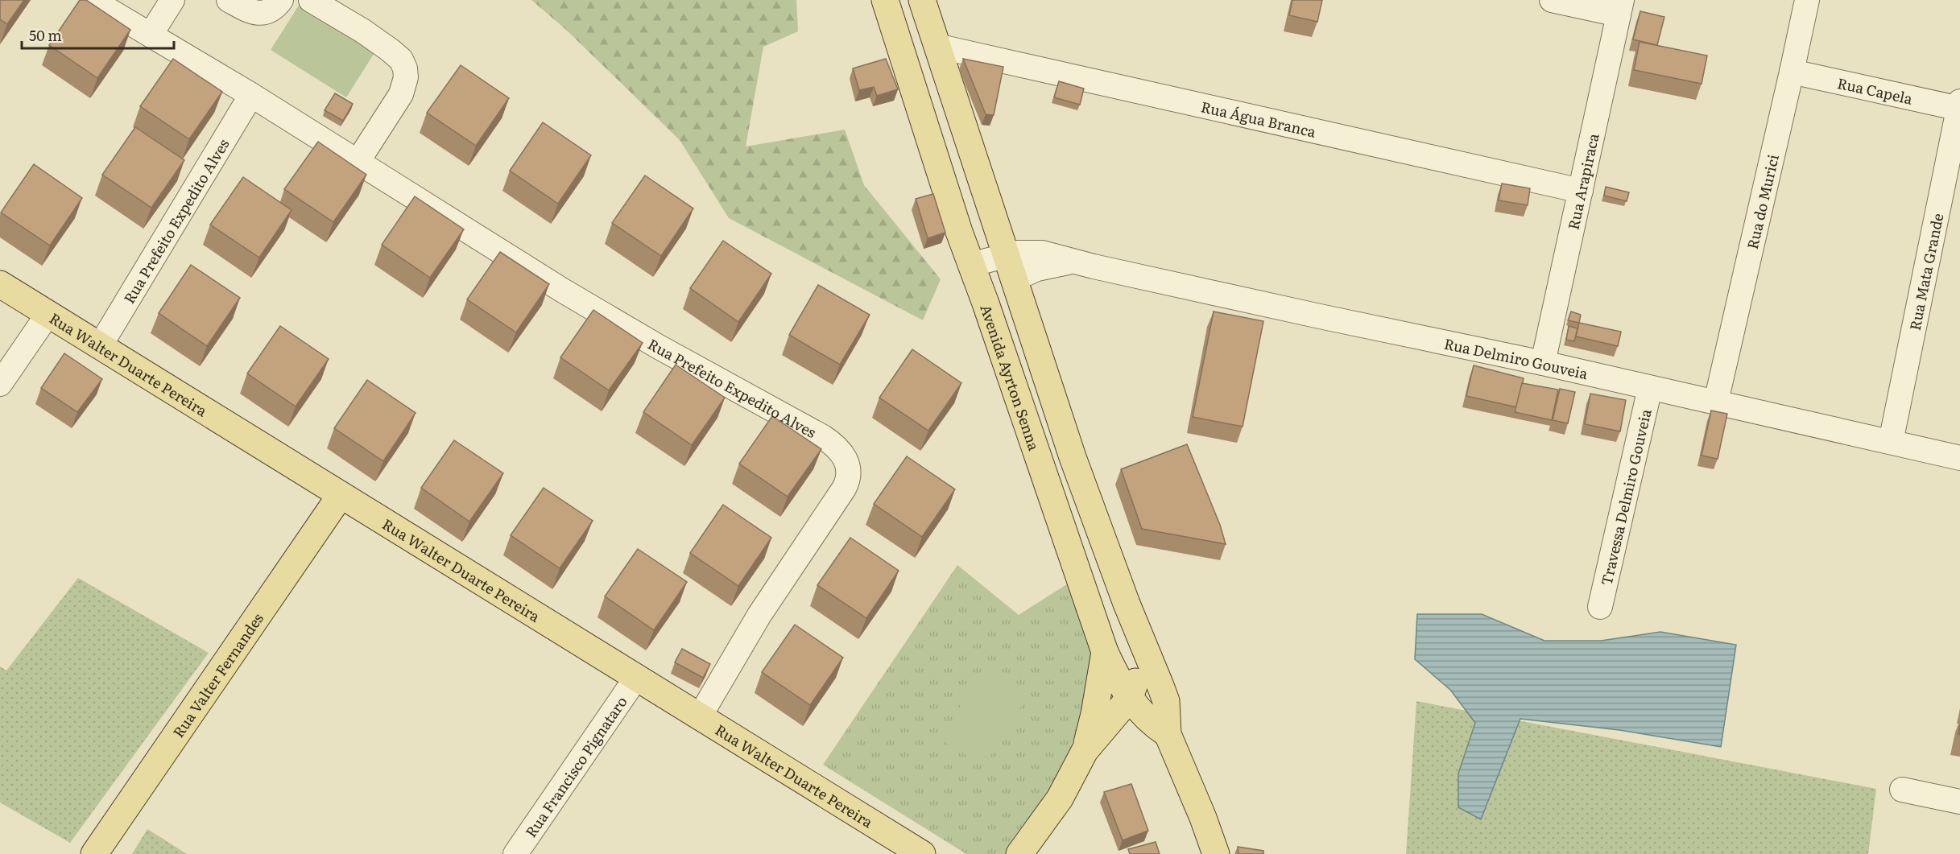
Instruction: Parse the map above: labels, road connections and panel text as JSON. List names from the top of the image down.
{
  "streets": {
    "main road": ["Rua Walter Duarte Pereira", "Avenida Ayrton Senna", "Rua Valter Fernandes"],
    "street": [
      "Rua Capela",
      "Rua Água Branca",
      "Rua Arapiraca",
      "Rua do Murici",
      "Rua Prefeito Expedito Alves",
      "Rua Mata Grande",
      "Rua Delmiro Gouveia",
      "Travessa Delmiro Gouveia",
      "Rua Francisco Pignataro"
    ]
  },
  "crossings": [
    ["Rua Capela", "Rua do Murici"],
    ["Rua Capela", "Rua Mata Grande"],
    ["Rua Água Branca", "Rua Arapiraca"],
    ["Rua Arapiraca", "Rua Delmiro Gouveia"],
    ["Rua do Murici", "Rua Delmiro Gouveia"],
    ["Rua Prefeito Expedito Alves", "Rua Walter Duarte Pereira"],
    ["Rua Mata Grande", "Rua Delmiro Gouveia"],
    ["Rua Delmiro Gouveia", "Avenida Ayrton Senna"],
    ["Rua Delmiro Gouveia", "Travessa Delmiro Gouveia"],
    ["Rua Walter Duarte Pereira", "Rua Valter Fernandes"],
    ["Rua Walter Duarte Pereira", "Rua Francisco Pignataro"]
  ],
  "scale_bar": "50 m"
}
